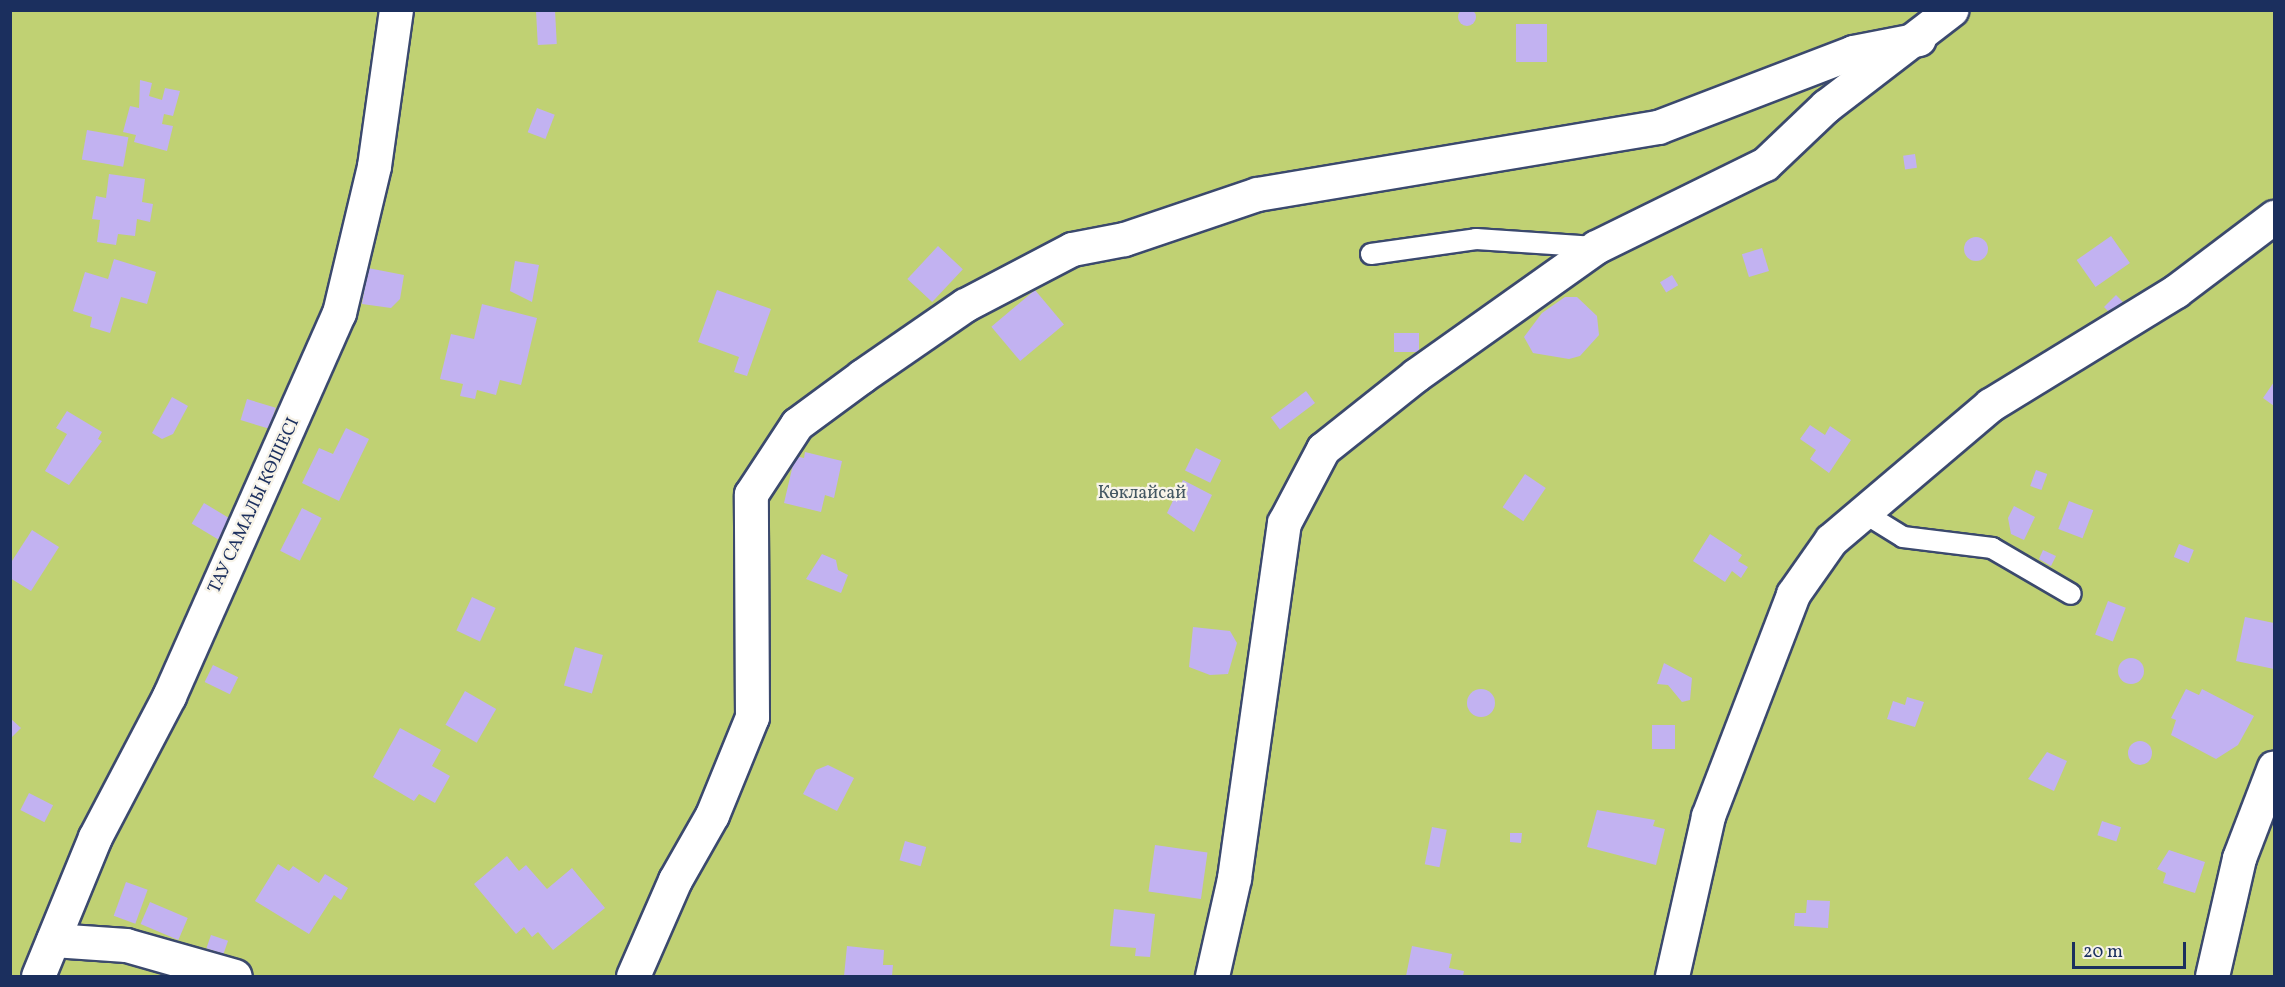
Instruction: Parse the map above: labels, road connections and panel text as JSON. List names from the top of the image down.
{
  "streets": {
    "street": ["ТАУ САМАЛЫ КӨШЕСІ"]
  },
  "parks": ["Көклайсай"],
  "scale_bar": "20 m"
}
